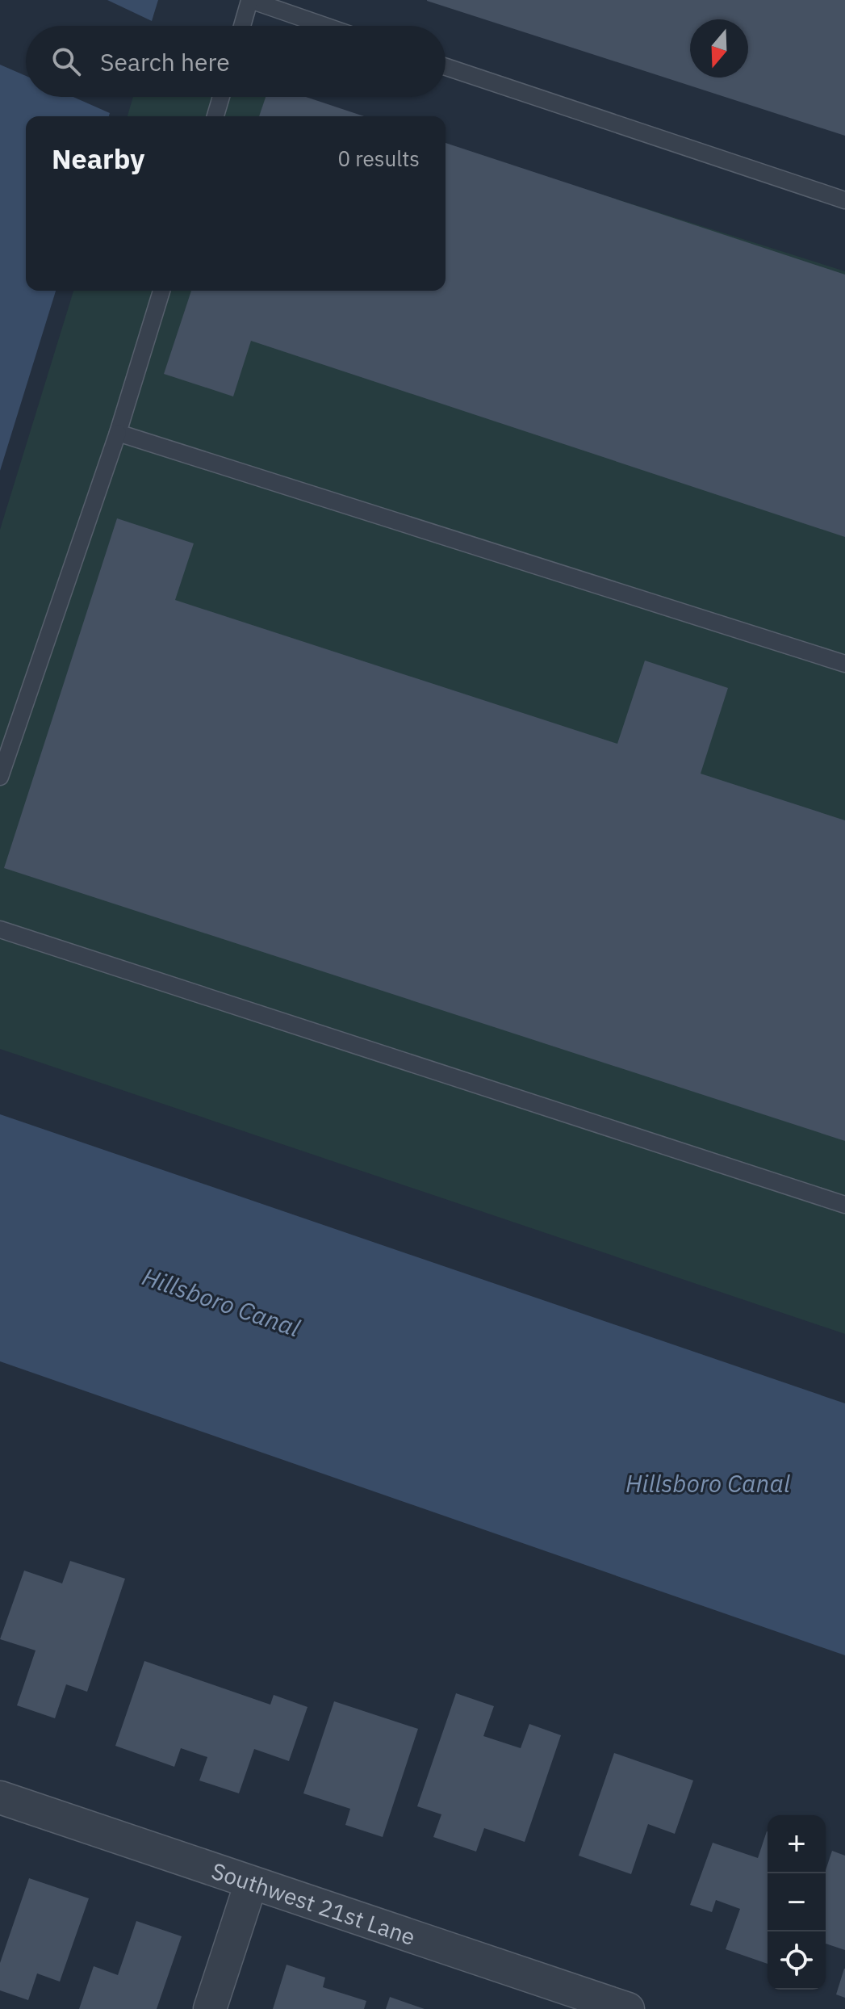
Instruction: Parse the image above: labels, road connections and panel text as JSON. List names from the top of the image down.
{
  "streets": {
    "street": ["Southwest 21st Lane"]
  },
  "water": ["Hillsboro Canal"],
  "north": "bottom",
  "page": {
    "search": "Search here",
    "heading": ["Nearby", "0 results"],
    "map_buttons": ["+", "−"]
  }
}
